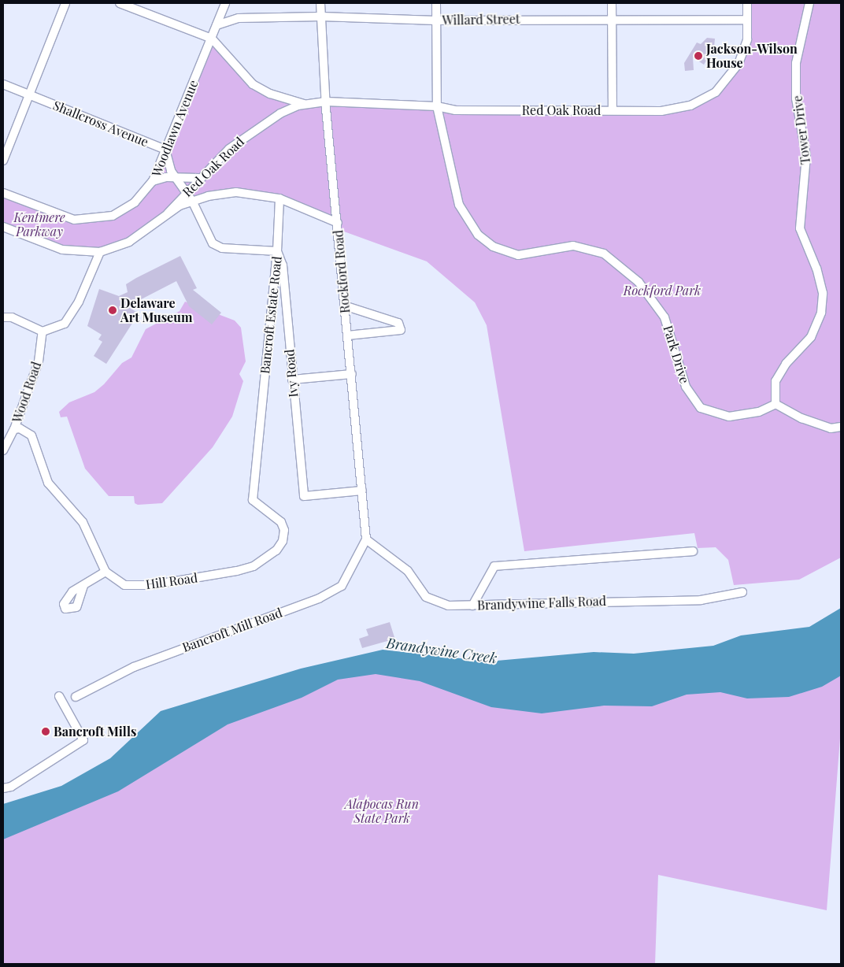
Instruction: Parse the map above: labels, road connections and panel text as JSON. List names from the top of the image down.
{
  "streets": {
    "street": [
      "Willard Street",
      "Red Oak Road",
      "Shallcross Avenue",
      "Woodlawn Avenue",
      "Tower Drive",
      "Rockford Road",
      "Bancroft Estate Road",
      "Park Drive",
      "Ivy Road",
      "Wood Road",
      "Hill Road",
      "Brandywine Falls Road",
      "Bancroft Mill Road"
    ]
  },
  "crossings": [
    ["Willard Street", "Red Oak Road"],
    ["Willard Street", "Woodlawn Avenue"],
    ["Willard Street", "Rockford Road"],
    ["Willard Street", "Park Drive"],
    ["Red Oak Road", "Shallcross Avenue"],
    ["Red Oak Road", "Woodlawn Avenue"],
    ["Red Oak Road", "Rockford Road"],
    ["Red Oak Road", "Park Drive"],
    ["Shallcross Avenue", "Woodlawn Avenue"],
    ["Shallcross Avenue", "Bancroft Estate Road"],
    ["Shallcross Avenue", "Ivy Road"],
    ["Tower Drive", "Park Drive"],
    ["Rockford Road", "Ivy Road"],
    ["Rockford Road", "Brandywine Falls Road"],
    ["Rockford Road", "Bancroft Mill Road"],
    ["Bancroft Estate Road", "Ivy Road"],
    ["Bancroft Estate Road", "Hill Road"],
    ["Wood Road", "Hill Road"],
    ["Brandywine Falls Road", "Bancroft Mill Road"]
  ],
  "water": ["Brandywine Creek"],
  "parks": ["Kentmere Parkway", "Rockford Park", "Alapocas Run State Park"],
  "places": ["Jackson-Wilson House", "Delaware Art Museum", "Bancroft Mills"]
}
